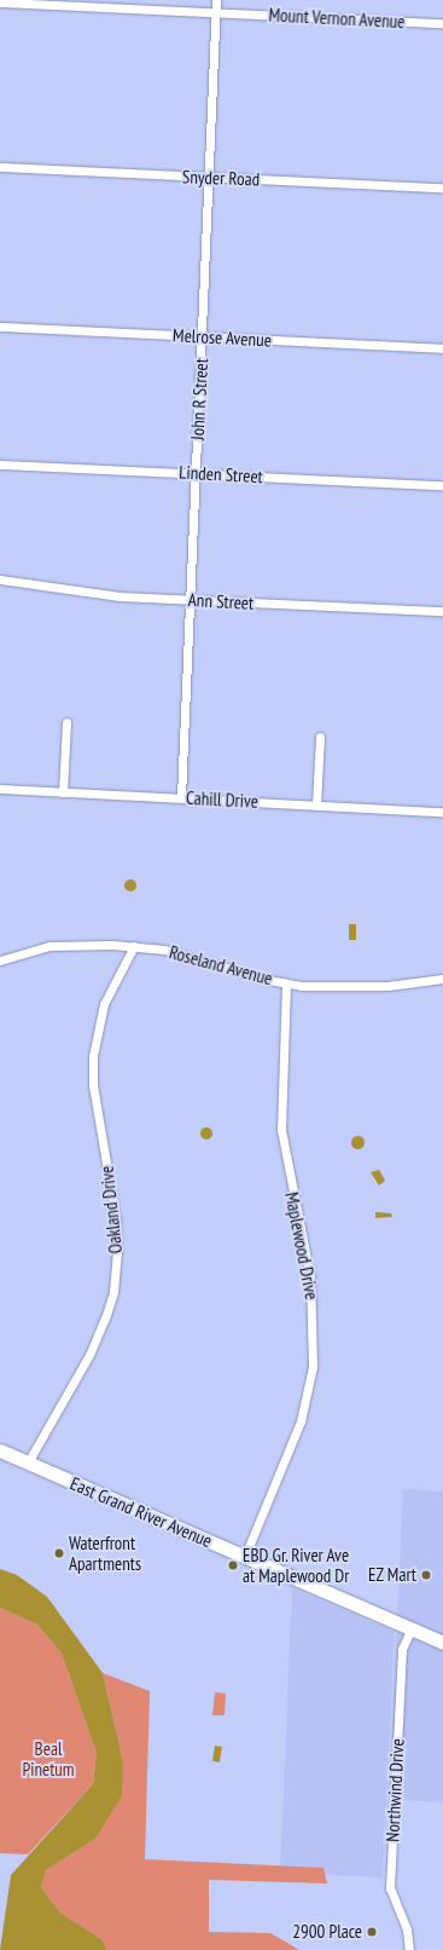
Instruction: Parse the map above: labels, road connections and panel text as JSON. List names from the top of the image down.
{
  "streets": {
    "main road": ["East Grand River Avenue"],
    "street": [
      "Mount Vernon Avenue",
      "Snyder Road",
      "Melrose Avenue",
      "John R Street",
      "Linden Street",
      "Ann Street",
      "Cahill Drive",
      "Roseland Avenue",
      "Oakland Drive",
      "Maplewood Drive",
      "Northwind Drive"
    ]
  },
  "crossings": [
    ["Mount Vernon Avenue", "John R Street"],
    ["Snyder Road", "John R Street"],
    ["Melrose Avenue", "John R Street"],
    ["John R Street", "Linden Street"],
    ["John R Street", "Ann Street"],
    ["John R Street", "Cahill Drive"],
    ["Roseland Avenue", "Oakland Drive"],
    ["Roseland Avenue", "Maplewood Drive"],
    ["Oakland Drive", "East Grand River Avenue"],
    ["Maplewood Drive", "East Grand River Avenue"],
    ["East Grand River Avenue", "Northwind Drive"]
  ],
  "parks": ["Beal Pinetum"],
  "places": [
    "Waterfront Apartments",
    "EBD Gr. River Ave at Maplewood Dr",
    "EZ Mart",
    "2900 Place"
  ]
}
